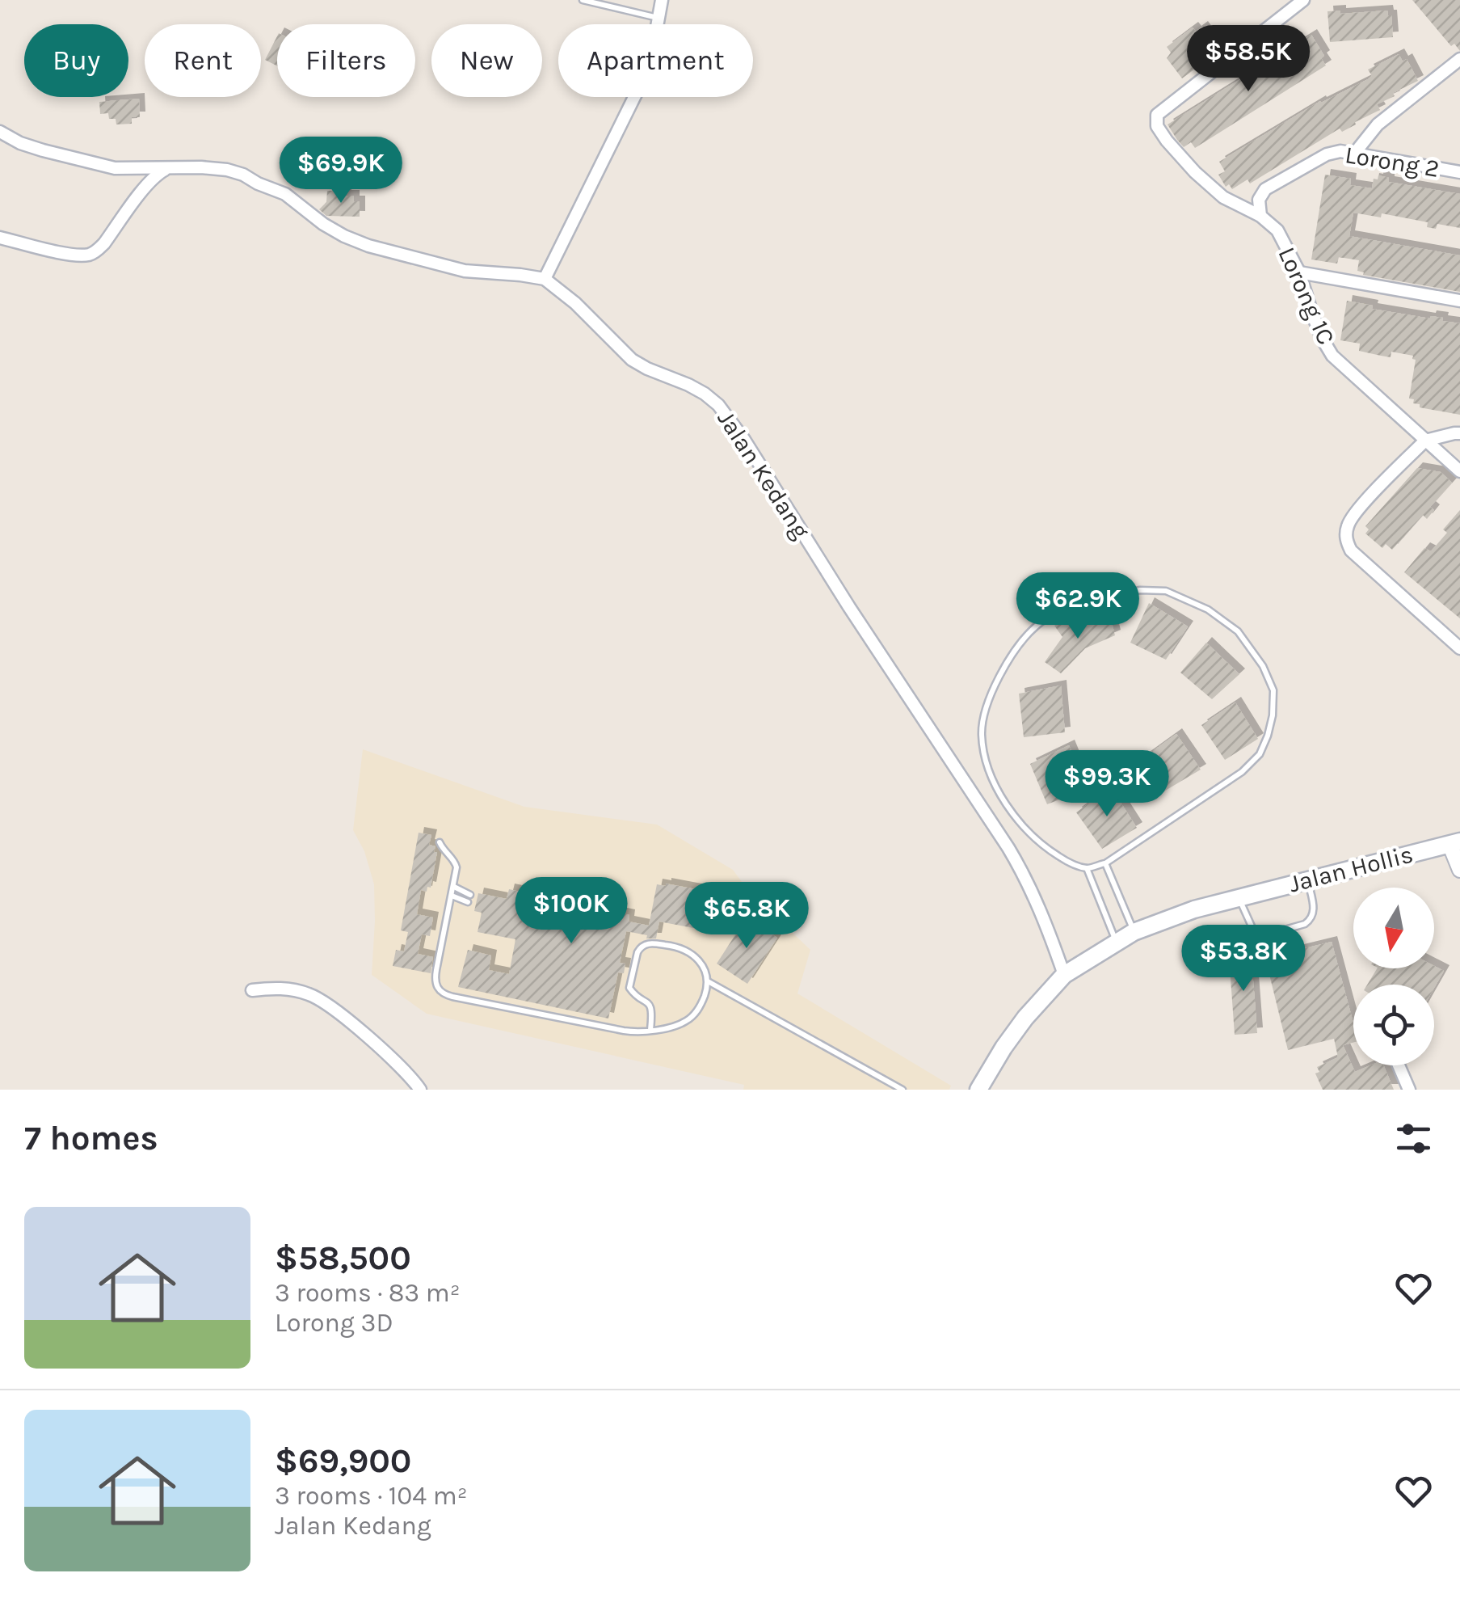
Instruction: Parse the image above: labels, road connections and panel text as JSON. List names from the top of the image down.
{
  "streets": {
    "main road": ["Jalan Hollis"],
    "street": ["Lorong 2", "Lorong 1C", "Jalan Kedang"]
  },
  "crossings": [
    ["Lorong 2", "Lorong 1C"],
    ["Jalan Kedang", "Jalan Hollis"]
  ],
  "north": "bottom",
  "page": {
    "chip": [
      "Buy",
      "Rent",
      "Filters",
      "New",
      "Apartment"
    ],
    "price": [
      "$58.5K",
      "$69.9K",
      "$62.9K",
      "$99.3K",
      "$100K",
      "$65.8K",
      "$53.8K"
    ],
    "heading": "7 homes",
    "list": [
      {
        "name": "$58,500",
        "note": "3 rooms · 83 m² · Lorong 3D"
      },
      {
        "name": "$69,900",
        "note": "3 rooms · 104 m² · Jalan Kedang"
      }
    ]
  }
}
